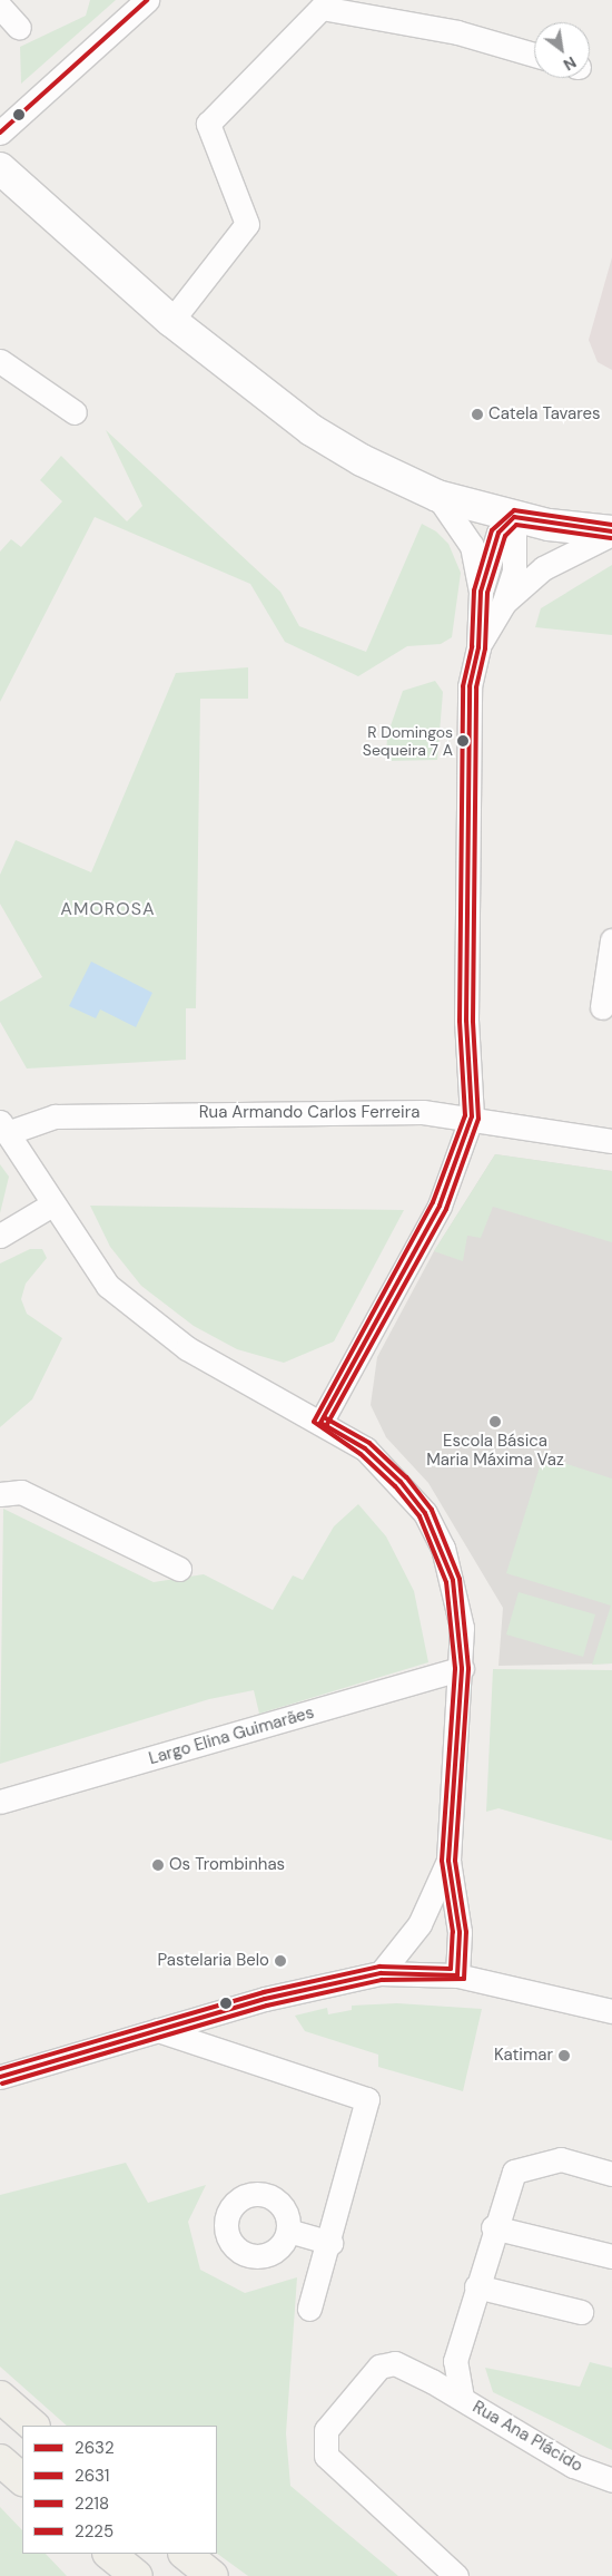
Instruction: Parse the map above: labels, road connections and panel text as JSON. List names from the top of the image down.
{
  "streets": {
    "street": ["Rua Armando Carlos Ferreira", "Largo Elina Guimarães", "Rua Ana Plácido"]
  },
  "districts": ["AMOROSA"],
  "places": [
    "Catela Tavares",
    "R Domingos Sequeira 7 A",
    "Escola Básica Maria Máxima Vaz",
    "Os Trombinhas",
    "Pastelaria Belo",
    "Katimar"
  ],
  "lines": [
    "transit line 2225",
    "transit line 2218",
    "transit line 2632",
    "transit line 2631"
  ],
  "legend": [
    "2632",
    "2631",
    "2218",
    "2225"
  ],
  "north": "bottom right"
}
